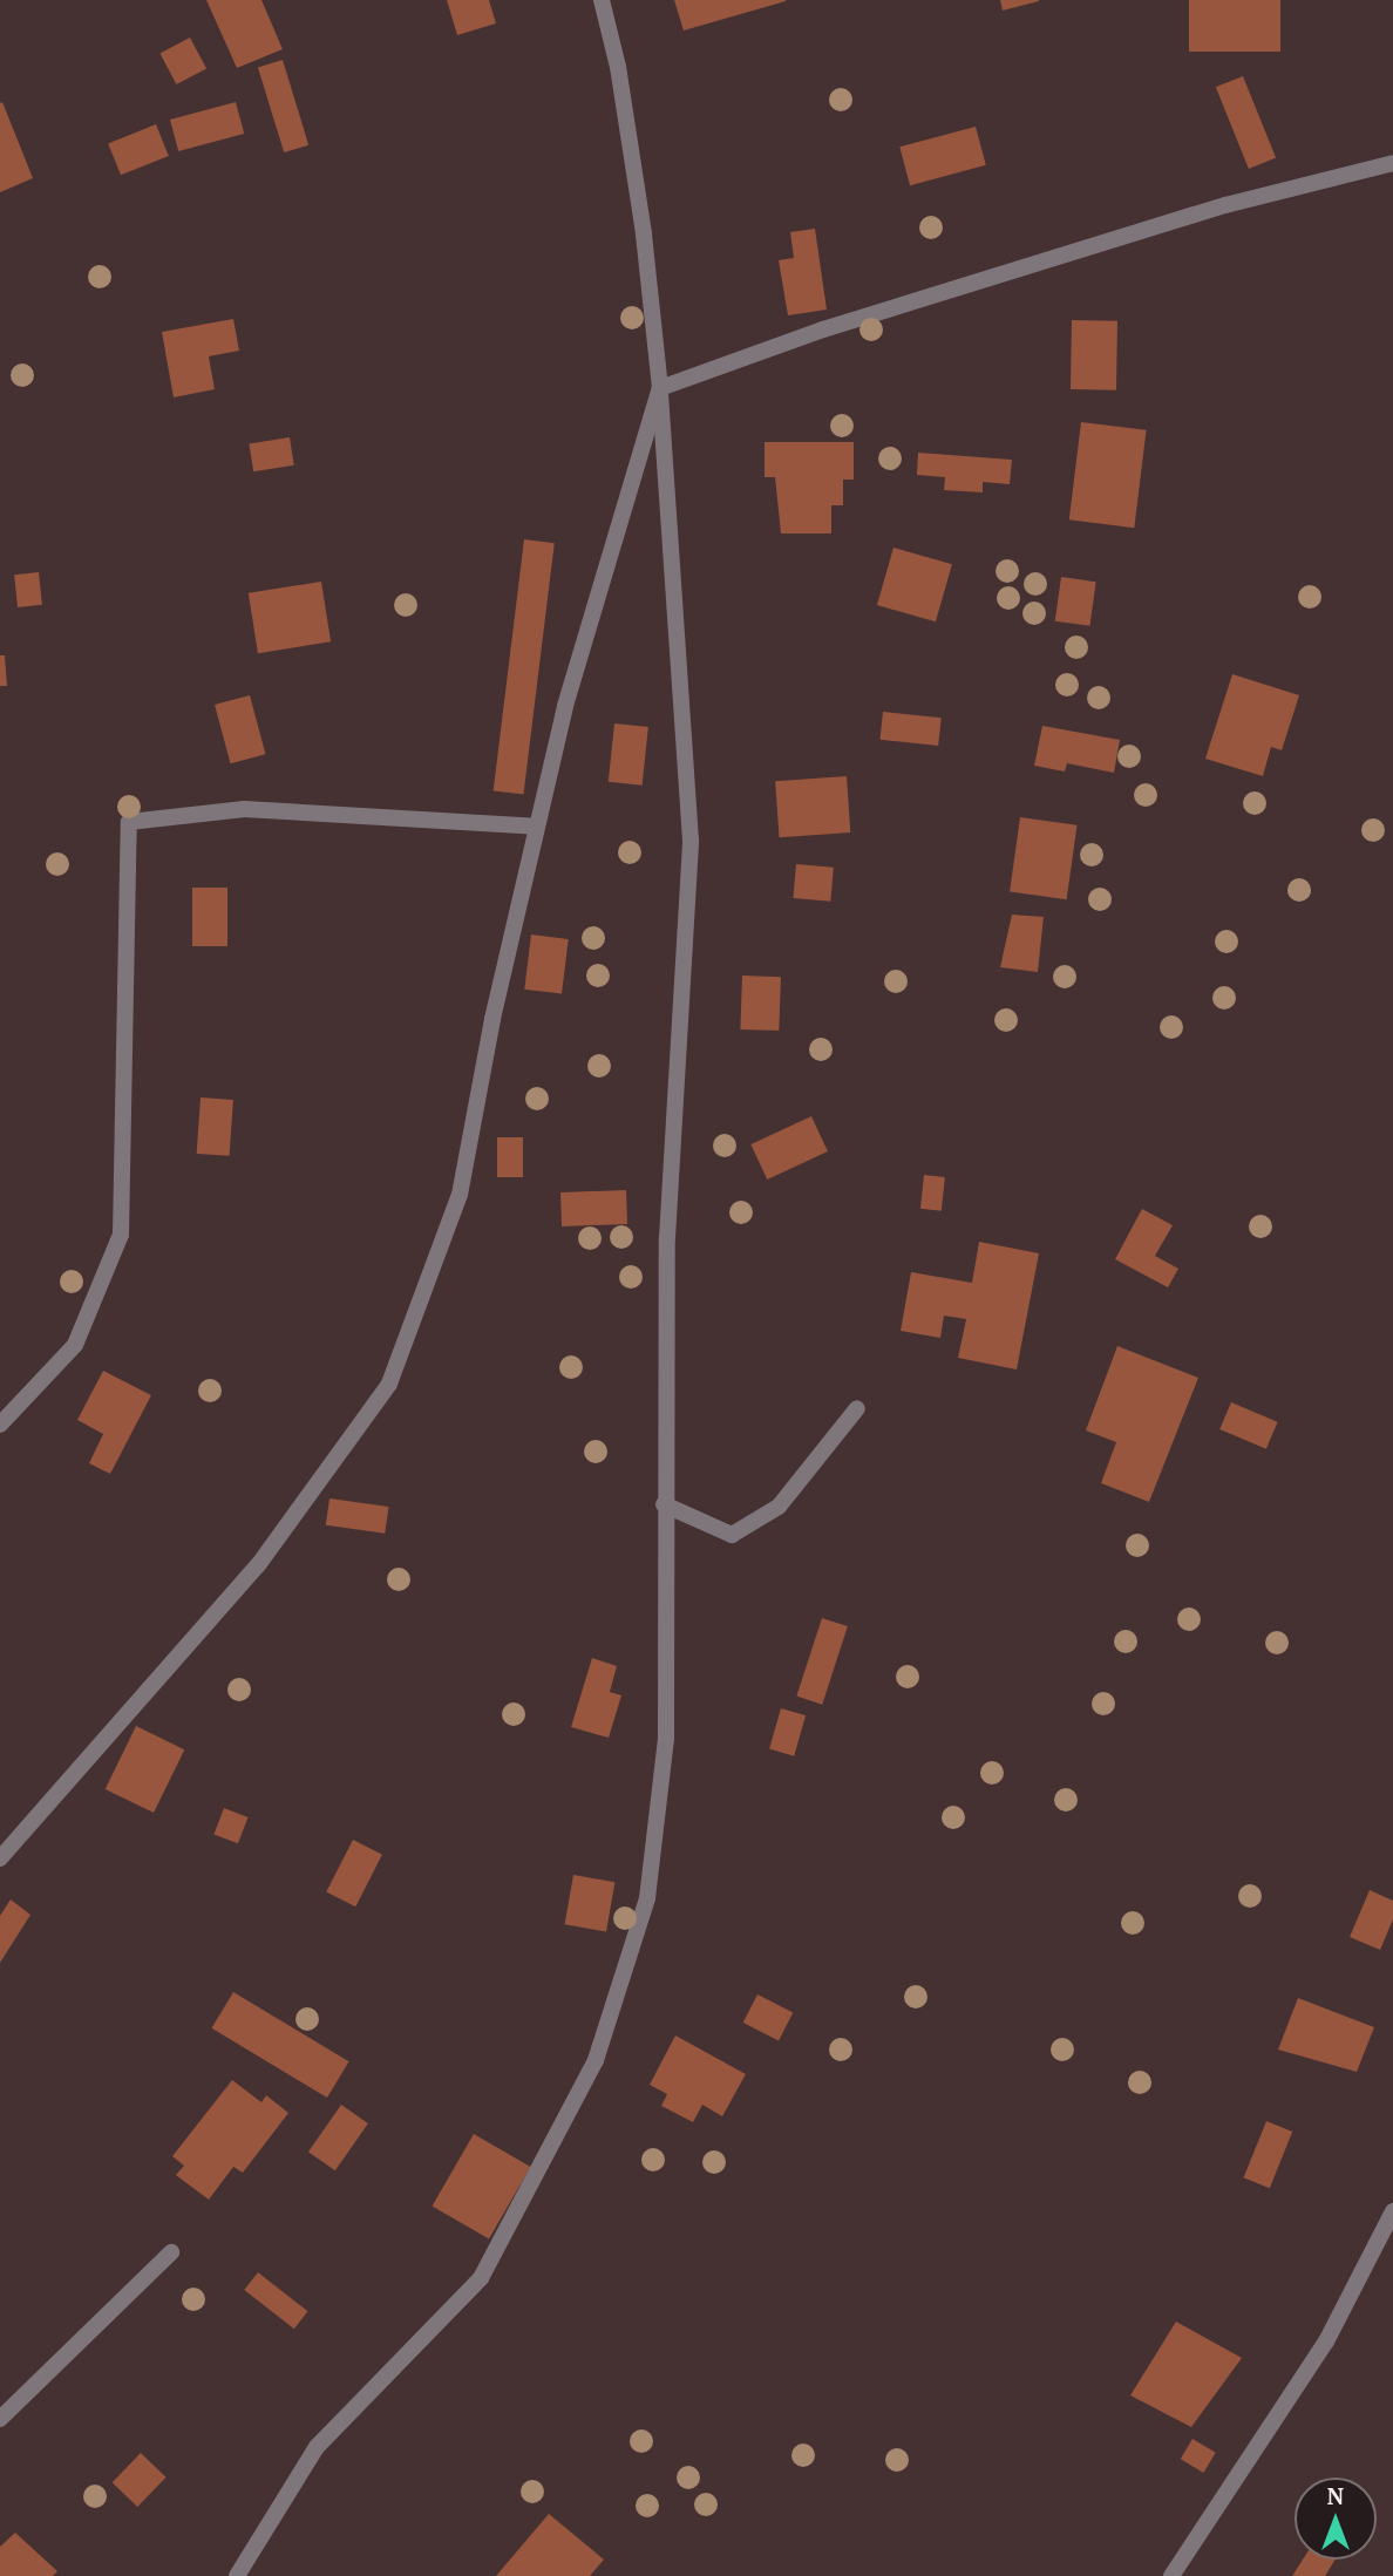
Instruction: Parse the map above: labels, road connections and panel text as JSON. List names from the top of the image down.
{
  "north": "top"
}
